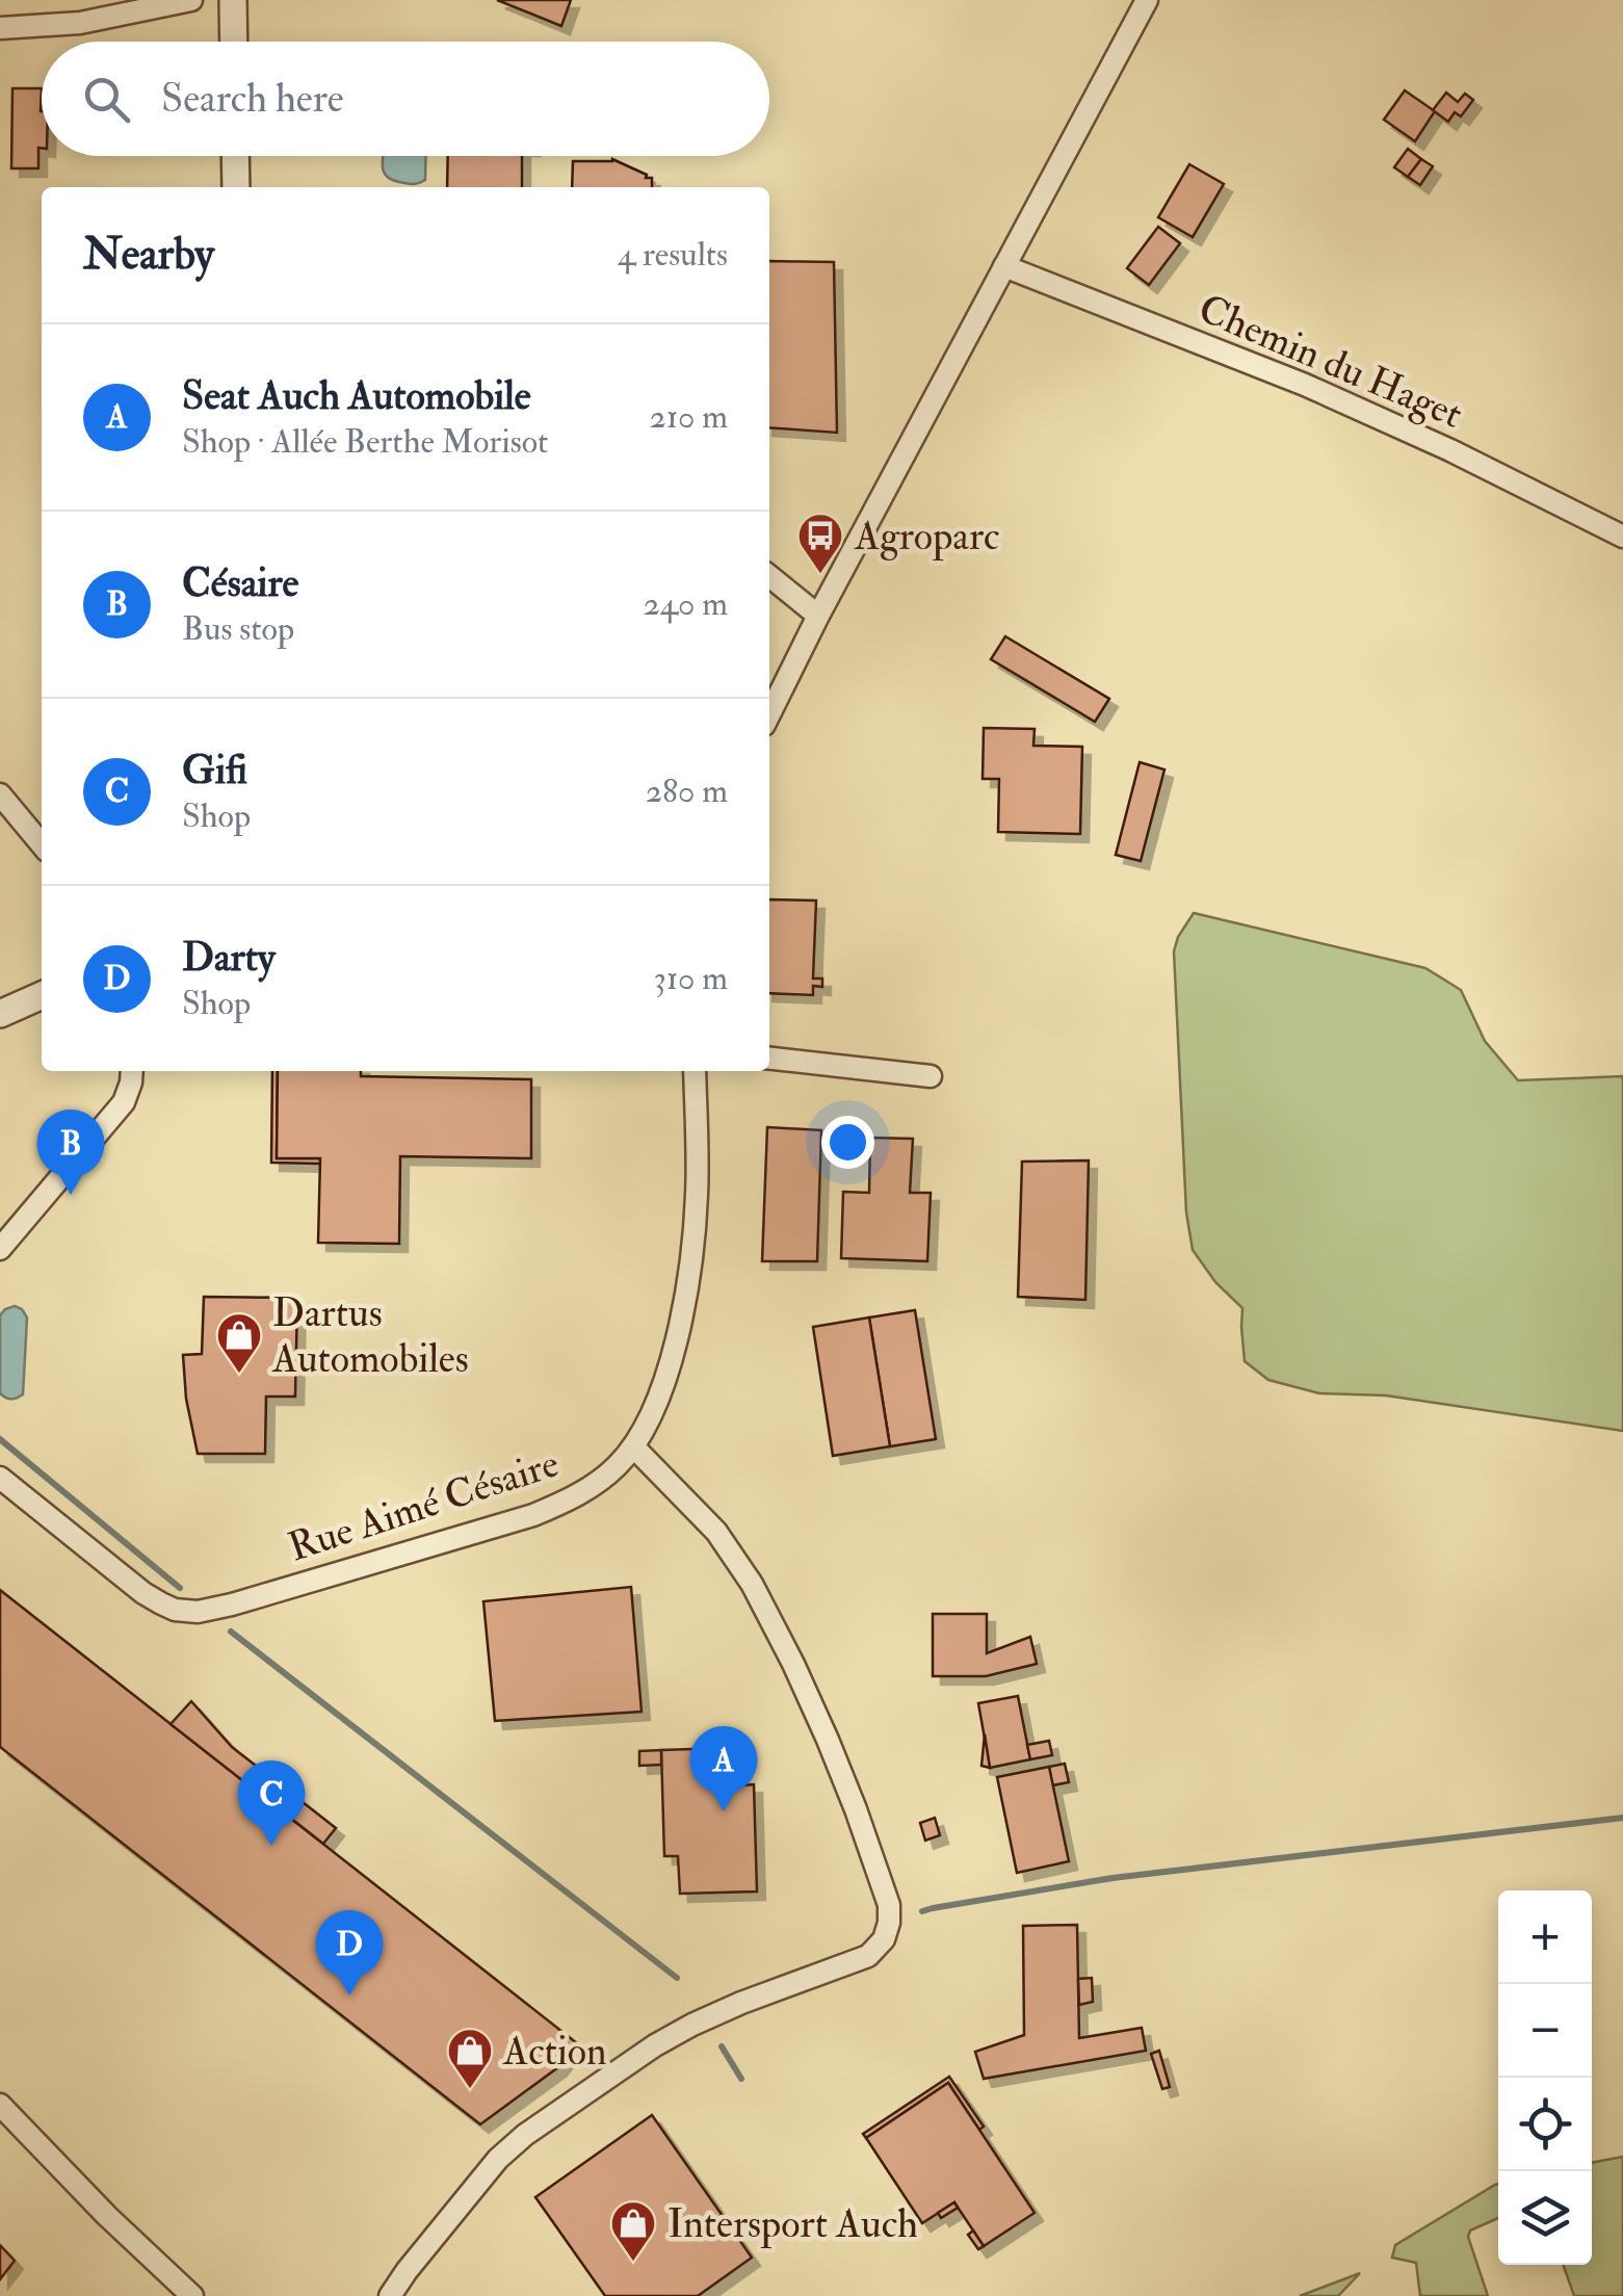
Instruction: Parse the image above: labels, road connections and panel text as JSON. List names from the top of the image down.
{
  "streets": {
    "street": ["Chemin du Haget", "Rue Aimé Césaire"]
  },
  "places": {
    "bus stop": ["Agroparc"],
    "shop": ["Dartus Automobiles", "Action", "Intersport Auch"]
  },
  "page": {
    "search": "Search here",
    "heading": ["Nearby", "4 results"],
    "list": [
      {
        "mark": "A",
        "name": "Seat Auch Automobile",
        "note": "Shop · Allée Berthe Morisot",
        "value": "210 m"
      },
      {
        "mark": "B",
        "name": "Césaire",
        "note": "Bus stop",
        "value": "240 m"
      },
      {
        "mark": "C",
        "name": "Gifi",
        "note": "Shop",
        "value": "280 m"
      },
      {
        "mark": "D",
        "name": "Darty",
        "note": "Shop",
        "value": "310 m"
      }
    ],
    "pins": [
      "B",
      "A",
      "C",
      "D"
    ],
    "map_buttons": ["+", "−"]
  }
}
